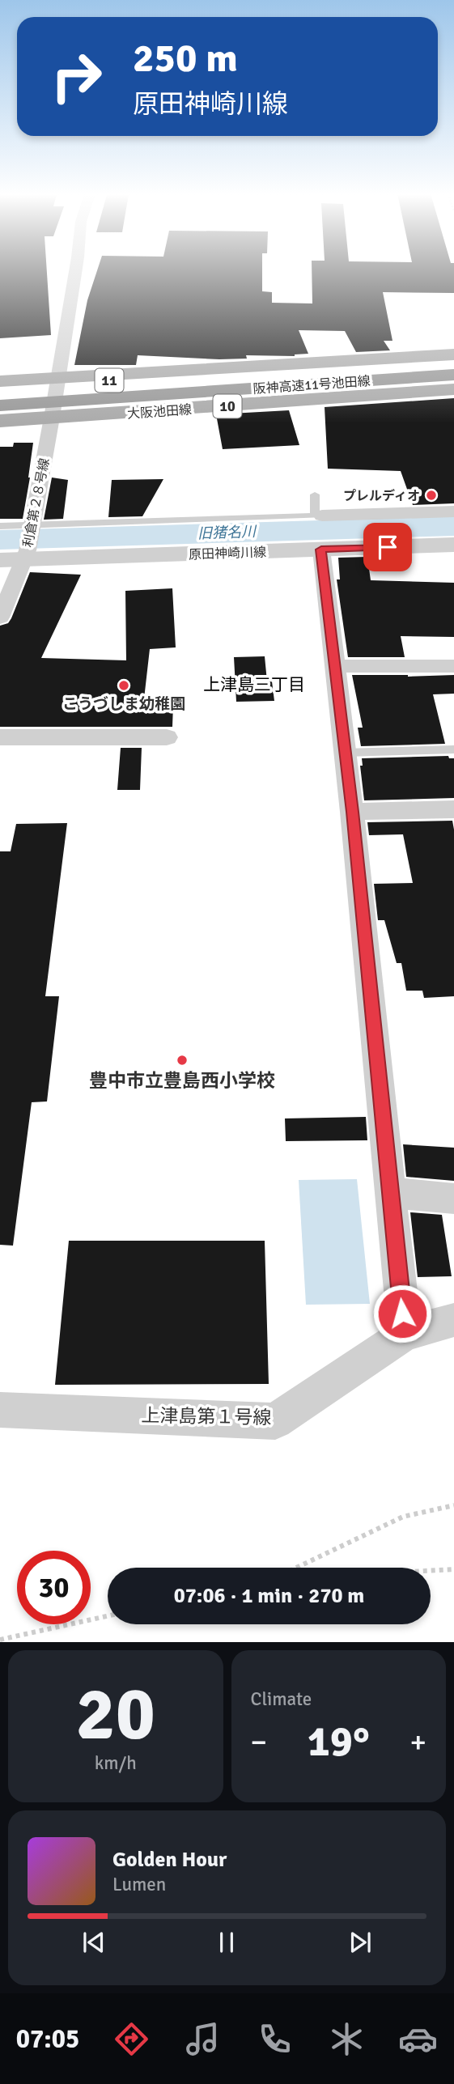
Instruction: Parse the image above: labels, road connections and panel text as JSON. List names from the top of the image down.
{
  "streets": {
    "highway": ["11", "阪神高速11号池田線"],
    "main road": ["10", "大阪池田線"],
    "street": ["利倉第２８号線", "原田神崎川線", "上津島第１号線"]
  },
  "crossings": [
    ["大阪池田線", "利倉第２８号線"],
    ["利倉第２８号線", "原田神崎川線"]
  ],
  "districts": ["上津島三丁目"],
  "water": ["旧猪名川"],
  "places": ["プレルディオ", "こうづしま幼稚園", "豊中市立豊島西小学校"],
  "page": {
    "turn": ["250 m", "原田神崎川線"],
    "limit": "30",
    "trip": "07:06 · 1 min · 270 m",
    "tile": [
      ["20", "km/h"],
      "Climate"
    ],
    "heat": ["−", "19°", "+"],
    "song": ["Golden Hour", "Lumen"],
    "tabs": "07:05"
  }
}
